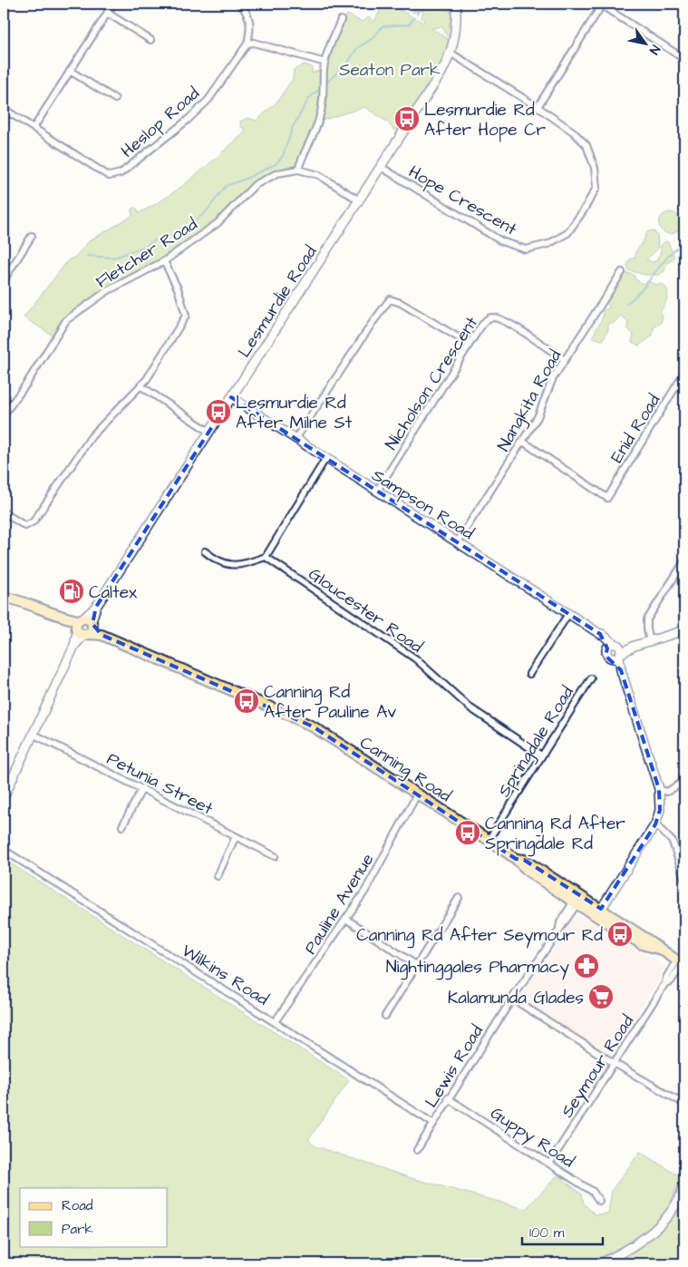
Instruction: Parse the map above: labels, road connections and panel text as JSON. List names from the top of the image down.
{
  "streets": {
    "main road": ["Canning Road"],
    "street": [
      "Heslop Road",
      "Hope Crescent",
      "Fletcher Road",
      "Lesmurdie Road",
      "Nicholson Crescent",
      "Nangkita Road",
      "Enid Road",
      "Sampson Road",
      "Gloucester Road",
      "Springdale Road",
      "Petunia Street",
      "Pauline Avenue",
      "Wilkins Road",
      "Lewis Road",
      "Seymour Road",
      "Guppy Road"
    ]
  },
  "crossings": [
    ["Hope Crescent", "Lesmurdie Road"],
    ["Fletcher Road", "Lesmurdie Road"],
    ["Lesmurdie Road", "Sampson Road"],
    ["Lesmurdie Road", "Canning Road"],
    ["Lesmurdie Road", "Petunia Street"],
    ["Nicholson Crescent", "Nangkita Road"],
    ["Nicholson Crescent", "Sampson Road"],
    ["Nangkita Road", "Enid Road"],
    ["Nangkita Road", "Sampson Road"],
    ["Gloucester Road", "Springdale Road"],
    ["Springdale Road", "Canning Road"],
    ["Canning Road", "Pauline Avenue"],
    ["Canning Road", "Lewis Road"],
    ["Canning Road", "Seymour Road"],
    ["Pauline Avenue", "Wilkins Road"],
    ["Wilkins Road", "Lewis Road"],
    ["Lewis Road", "Guppy Road"],
    ["Seymour Road", "Guppy Road"]
  ],
  "parks": ["Seaton Park"],
  "places": {
    "bus stop": [
      "Lesmurdie Rd After Hope Cr",
      "Lesmurdie Rd After Milne St",
      "Canning Rd After Pauline Av",
      "Canning Rd After Springdale Rd",
      "Canning Rd After Seymour Rd"
    ],
    "fuel station": ["Caltex"],
    "pharmacy": ["Nightinggales Pharmacy"],
    "supermarket": ["Kalamunda Glades"]
  },
  "legend": ["Road", "Park"],
  "scale_bar": "100 m",
  "north": "bottom right"
}
